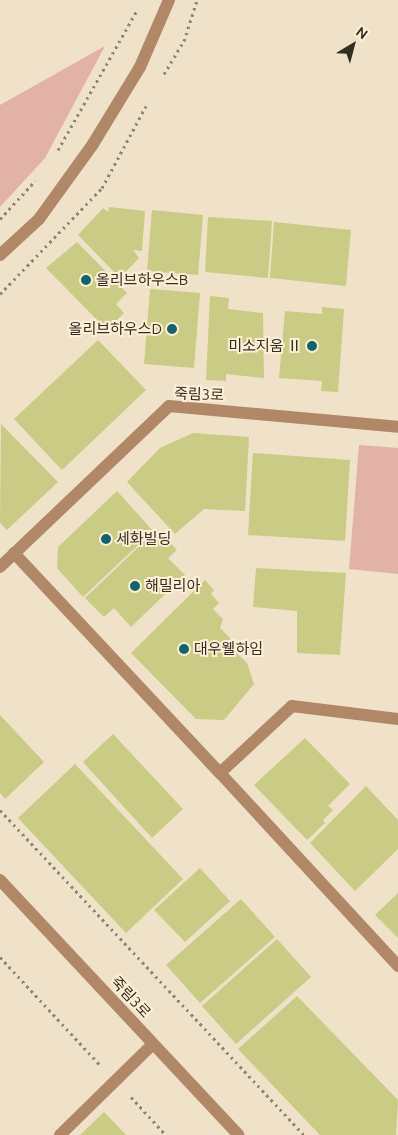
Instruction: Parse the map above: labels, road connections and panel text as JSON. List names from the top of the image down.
{
  "streets": {
    "street": ["죽림3로"]
  },
  "places": [
    "올리브하우스B",
    "올리브하우스D",
    "미소지움 Ⅱ",
    "세화빌딩",
    "해밀리아",
    "대우웰하임"
  ],
  "north": "top right"
}
